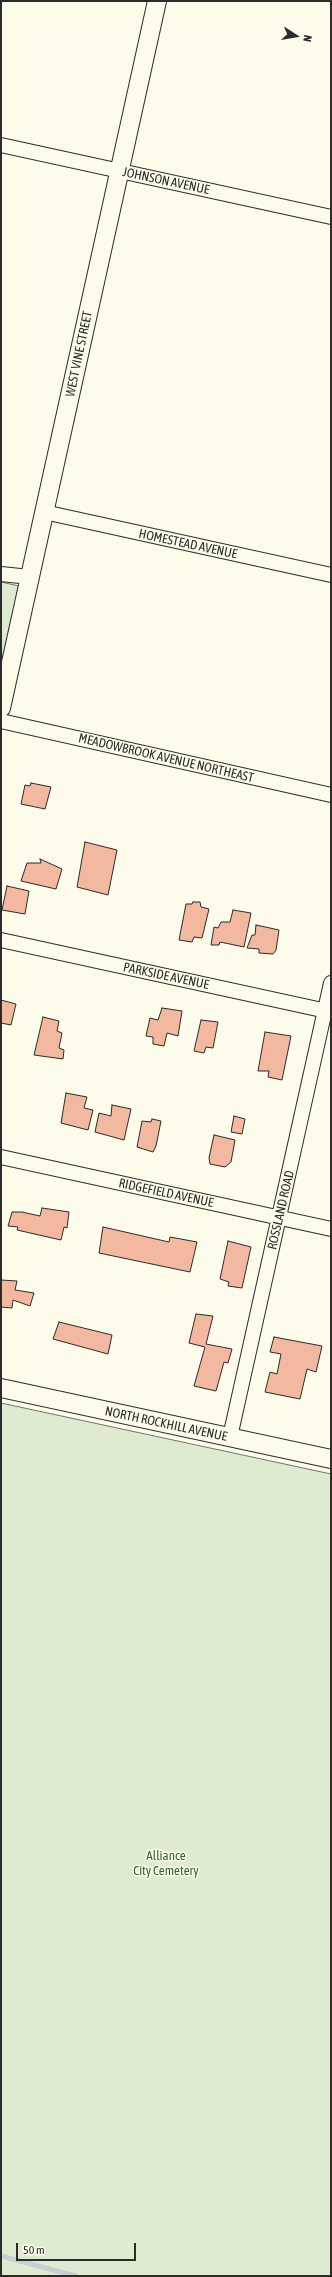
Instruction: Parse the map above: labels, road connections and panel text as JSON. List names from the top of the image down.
{
  "streets": {
    "street": [
      "JOHNSON AVENUE",
      "WEST VINE STREET",
      "HOMESTEAD AVENUE",
      "MEADOWBROOK AVENUE NORTHEAST",
      "PARKSIDE AVENUE",
      "RIDGEFIELD AVENUE",
      "ROSSLAND ROAD",
      "NORTH ROCKHILL AVENUE"
    ]
  },
  "crossings": [
    ["JOHNSON AVENUE", "WEST VINE STREET"],
    ["WEST VINE STREET", "HOMESTEAD AVENUE"],
    ["PARKSIDE AVENUE", "ROSSLAND ROAD"],
    ["RIDGEFIELD AVENUE", "ROSSLAND ROAD"],
    ["ROSSLAND ROAD", "NORTH ROCKHILL AVENUE"]
  ],
  "parks": ["Alliance City Cemetery"],
  "scale_bar": "50 m",
  "north": "right"
}
